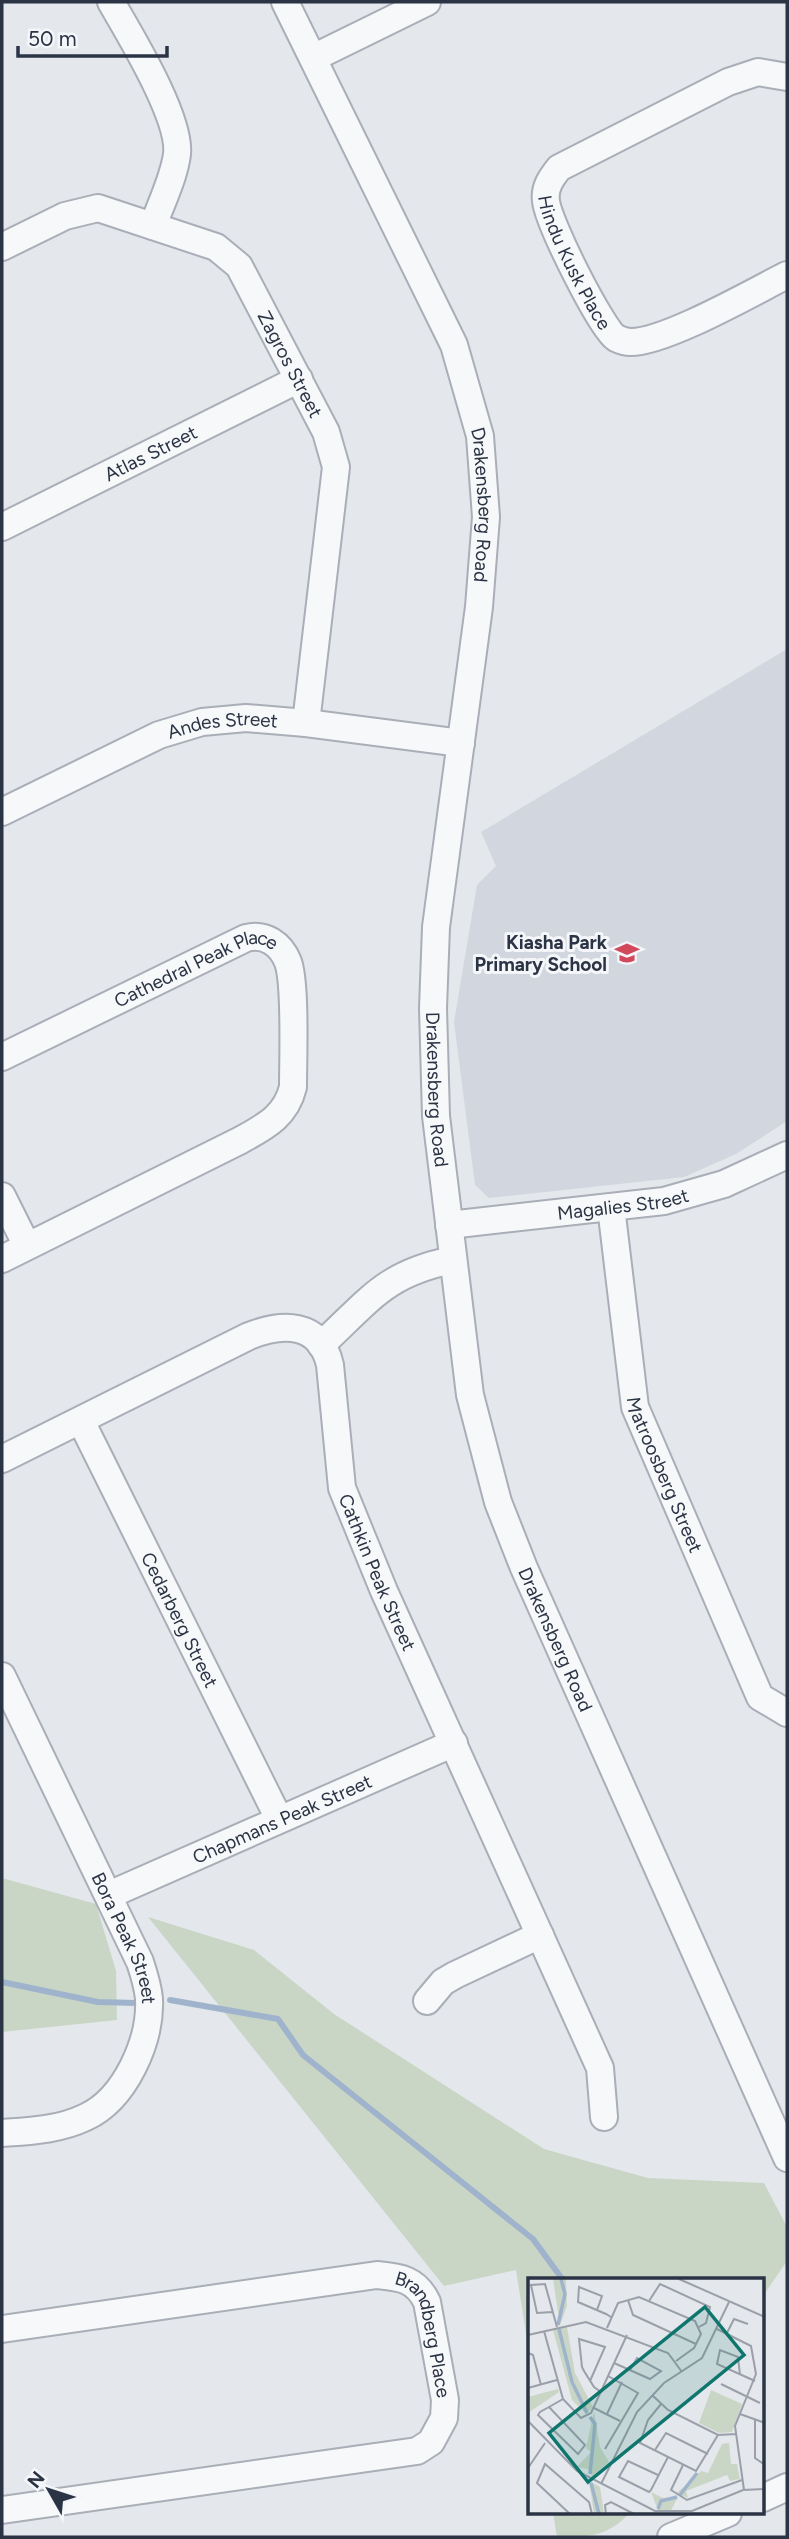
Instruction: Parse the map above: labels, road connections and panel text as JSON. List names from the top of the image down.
{
  "streets": {
    "street": [
      "Hindu Kusk Place",
      "Zagros Street",
      "Atlas Street",
      "Drakensberg Road",
      "Andes Street",
      "Cathedral Peak Place",
      "Magalies Street",
      "Matroosberg Street",
      "Cathkin Peak Street",
      "Cedarberg Street",
      "Chapmans Peak Street",
      "Bora Peak Street",
      "Brandberg Place"
    ]
  },
  "crossings": [
    ["Zagros Street", "Atlas Street"],
    ["Zagros Street", "Andes Street"],
    ["Drakensberg Road", "Andes Street"],
    ["Drakensberg Road", "Magalies Street"],
    ["Magalies Street", "Matroosberg Street"],
    ["Cathkin Peak Street", "Chapmans Peak Street"],
    ["Cedarberg Street", "Chapmans Peak Street"],
    ["Chapmans Peak Street", "Bora Peak Street"]
  ],
  "places": {
    "school or university": ["Kiasha Park Primary School"]
  },
  "scale_bar": "50 m",
  "north": "top left"
}
